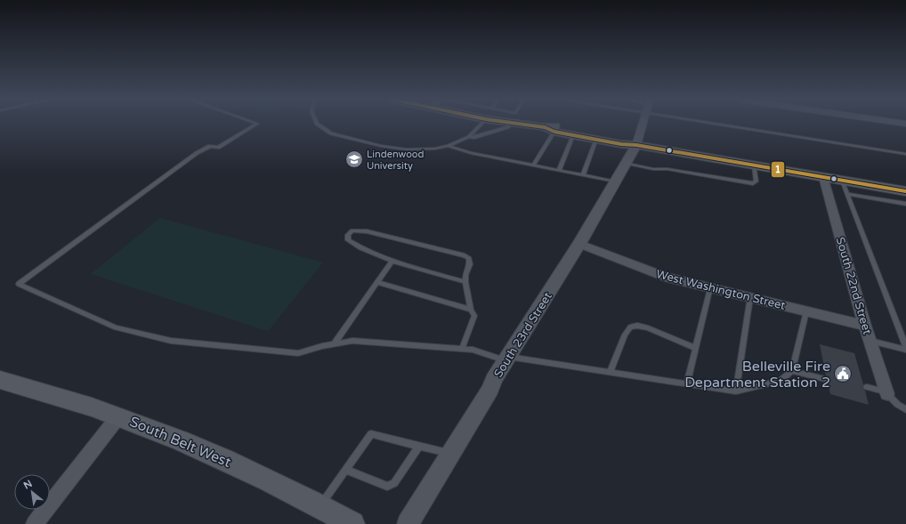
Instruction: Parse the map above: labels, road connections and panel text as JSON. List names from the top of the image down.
{
  "streets": {
    "main road": ["South Belt West"],
    "street": ["South 22nd Street", "West Washington Street", "South 23rd Street"]
  },
  "crossings": [
    ["South 22nd Street", "West Washington Street"],
    ["West Washington Street", "South 23rd Street"]
  ],
  "places": {
    "school or university": ["Lindenwood University"],
    "public building": ["Belleville Fire Department Station 2"]
  },
  "lines": ["transit line 1"],
  "north": "top left"
}
